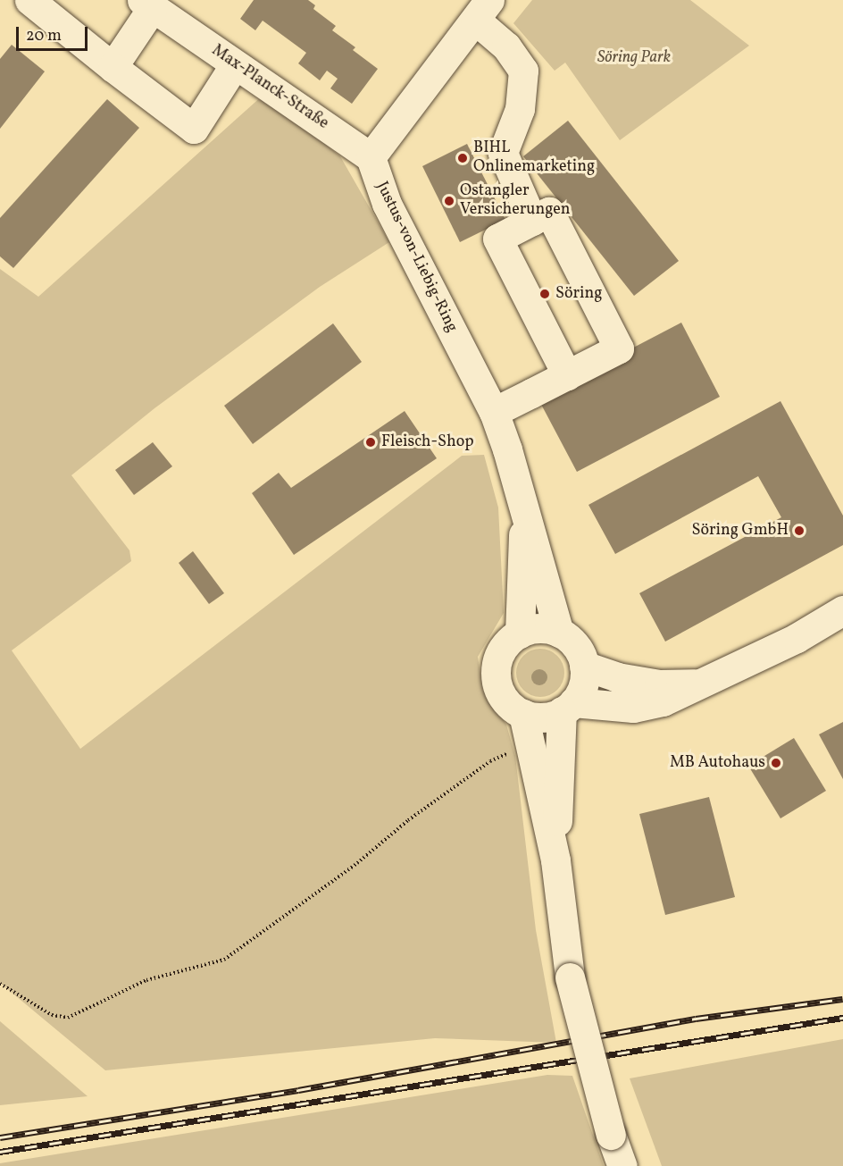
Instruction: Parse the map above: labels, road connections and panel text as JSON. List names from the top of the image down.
{
  "streets": {
    "street": ["Max-Planck-Straße", "Justus-von-Liebig-Ring"]
  },
  "crossings": [
    ["Max-Planck-Straße", "Justus-von-Liebig-Ring"]
  ],
  "parks": ["Söring Park"],
  "places": [
    "BIHL Onlinemarketing",
    "Ostangler Versicherungen",
    "Söring",
    "Fleisch-Shop",
    "Söring GmbH",
    "MB Autohaus"
  ],
  "scale_bar": "20 m"
}
